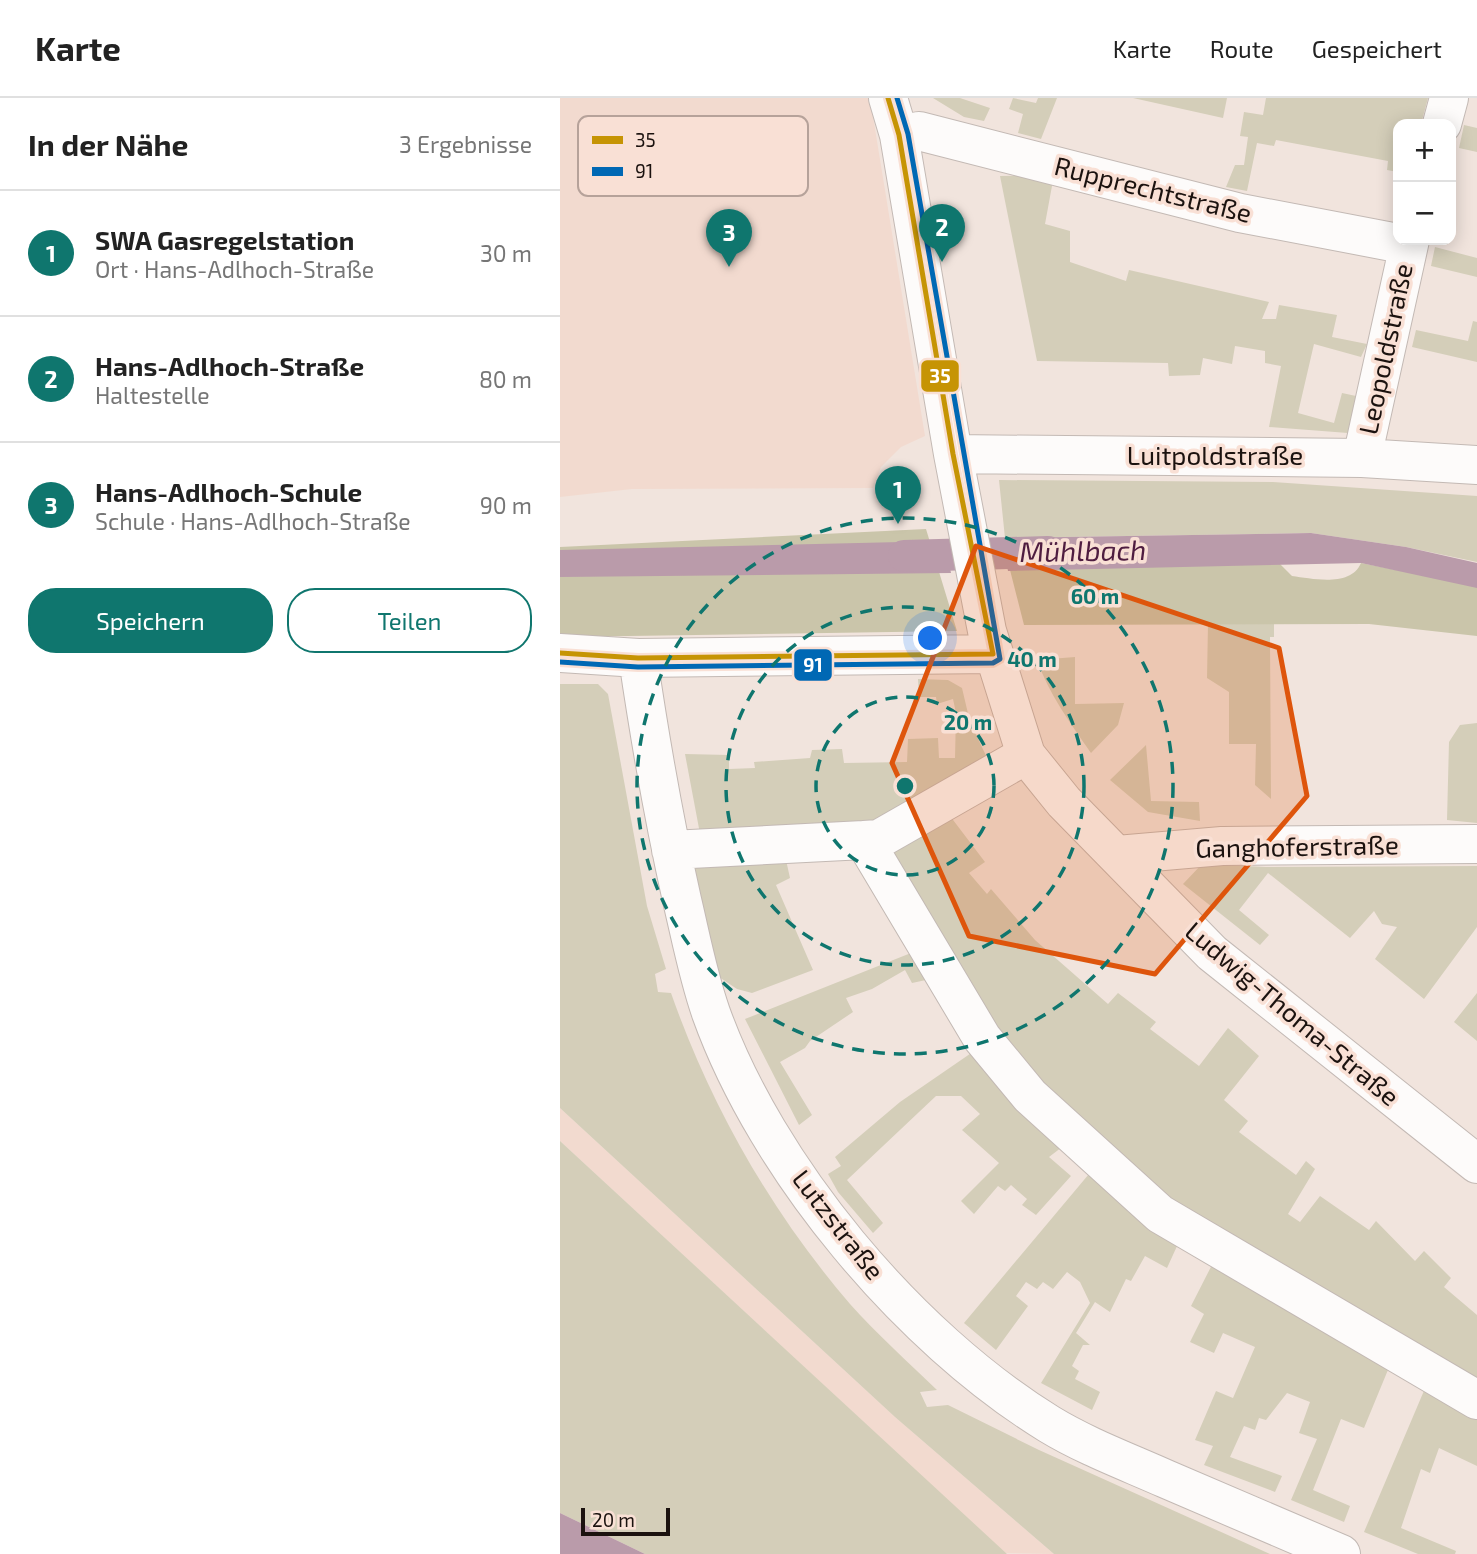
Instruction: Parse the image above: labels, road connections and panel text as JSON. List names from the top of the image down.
{
  "streets": {
    "street": [
      "Rupprechtstraße",
      "Leopoldstraße",
      "Luitpoldstraße",
      "Ganghoferstraße",
      "Ludwig-Thoma-Straße",
      "Lutzstraße"
    ]
  },
  "crossings": [
    ["Rupprechtstraße", "Ludwig-Thoma-Straße"],
    ["Leopoldstraße", "Luitpoldstraße"],
    ["Luitpoldstraße", "Ludwig-Thoma-Straße"],
    ["Ganghoferstraße", "Ludwig-Thoma-Straße"]
  ],
  "water": ["Mühlbach"],
  "lines": ["transit line 35", "transit line 91"],
  "legend": ["35", "91"],
  "scale_bar": "20 m",
  "page": {
    "header": "Karte",
    "nav": ["Karte", "Route", "Gespeichert"],
    "heading": ["In der Nähe", "3 Ergebnisse"],
    "map_buttons": ["+", "−"],
    "list": [
      {
        "mark": "1",
        "name": "SWA Gasregelstation",
        "note": "Ort · Hans-Adlhoch-Straße",
        "value": "30 m"
      },
      {
        "mark": "2",
        "name": "Hans-Adlhoch-Straße",
        "note": "Haltestelle",
        "value": "80 m"
      },
      {
        "mark": "3",
        "name": "Hans-Adlhoch-Schule",
        "note": "Schule · Hans-Adlhoch-Straße",
        "value": "90 m"
      }
    ],
    "pins": ["2", "3", "1"],
    "buttons": ["Speichern", "Teilen"],
    "scale": "20 m"
  },
  "rings": ["60 m", "40 m", "20 m"]
}
